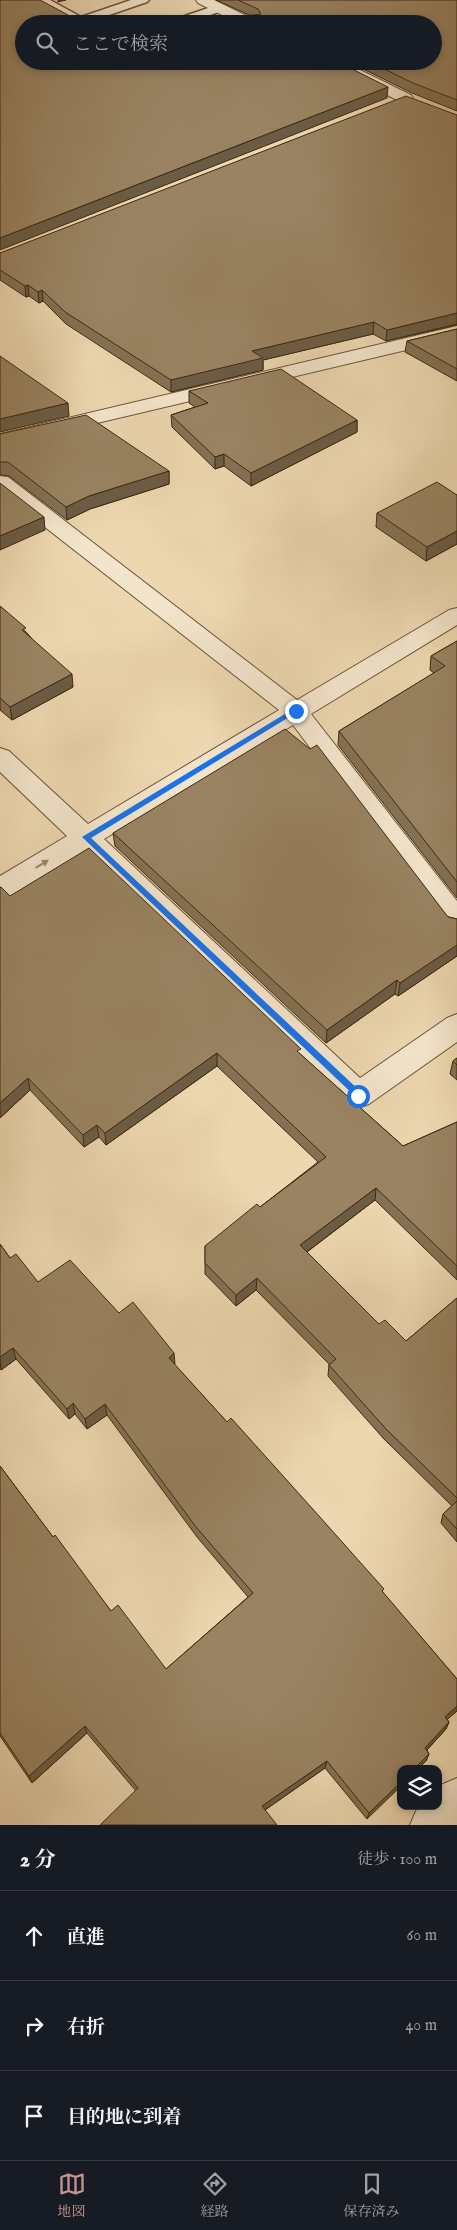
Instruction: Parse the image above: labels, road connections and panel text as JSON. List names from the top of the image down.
{
  "page": {
    "search": "ここで検索",
    "heading": ["2 分", "徒歩 · 100 m"],
    "list": [
      ["直進", "60 m"],
      ["右折", "40 m"],
      "目的地に到着"
    ],
    "nav": ["地図", "経路", "保存済み"]
  }
}
